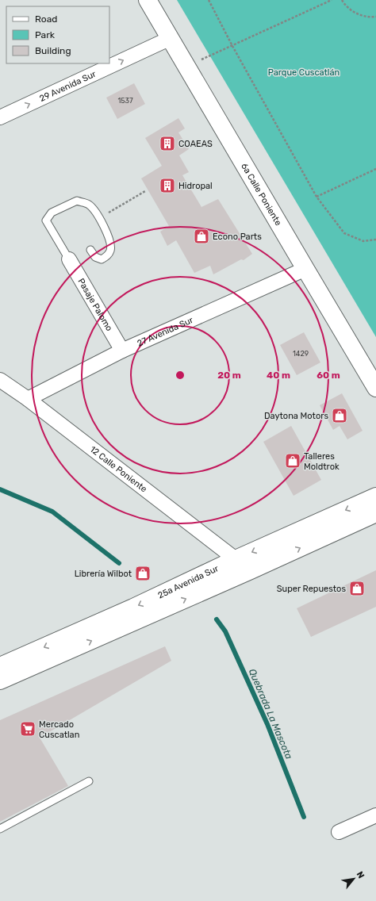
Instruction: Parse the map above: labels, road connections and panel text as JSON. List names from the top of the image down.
{
  "streets": {
    "street": [
      "29 Avenida Sur",
      "6a Calle Poniente",
      "Pasaje Palomo",
      "27 Avenida Sur",
      "12 Calle Poniente",
      "25a Avenida Sur"
    ]
  },
  "crossings": [
    ["29 Avenida Sur", "6a Calle Poniente"],
    ["6a Calle Poniente", "27 Avenida Sur"],
    ["Pasaje Palomo", "27 Avenida Sur"],
    ["27 Avenida Sur", "12 Calle Poniente"],
    ["12 Calle Poniente", "25a Avenida Sur"]
  ],
  "one_way": ["29 Avenida Sur"],
  "water": ["Quebrada La Mascota"],
  "parks": ["Parque Cuscatlán"],
  "places": {
    "building": ["COAEAS", "Hidropal"],
    "shop": [
      "Econo Parts",
      "Daytona Motors",
      "Talleres Moldtrok",
      "Librería Wilbot",
      "Super Repuestos"
    ],
    "supermarket": ["Mercado Cuscatlan"]
  },
  "house_numbers": ["1537", "1429"],
  "legend": ["Road", "Park", "Building"],
  "north": "top right",
  "rings": ["20 m", "40 m", "60 m"]
}
